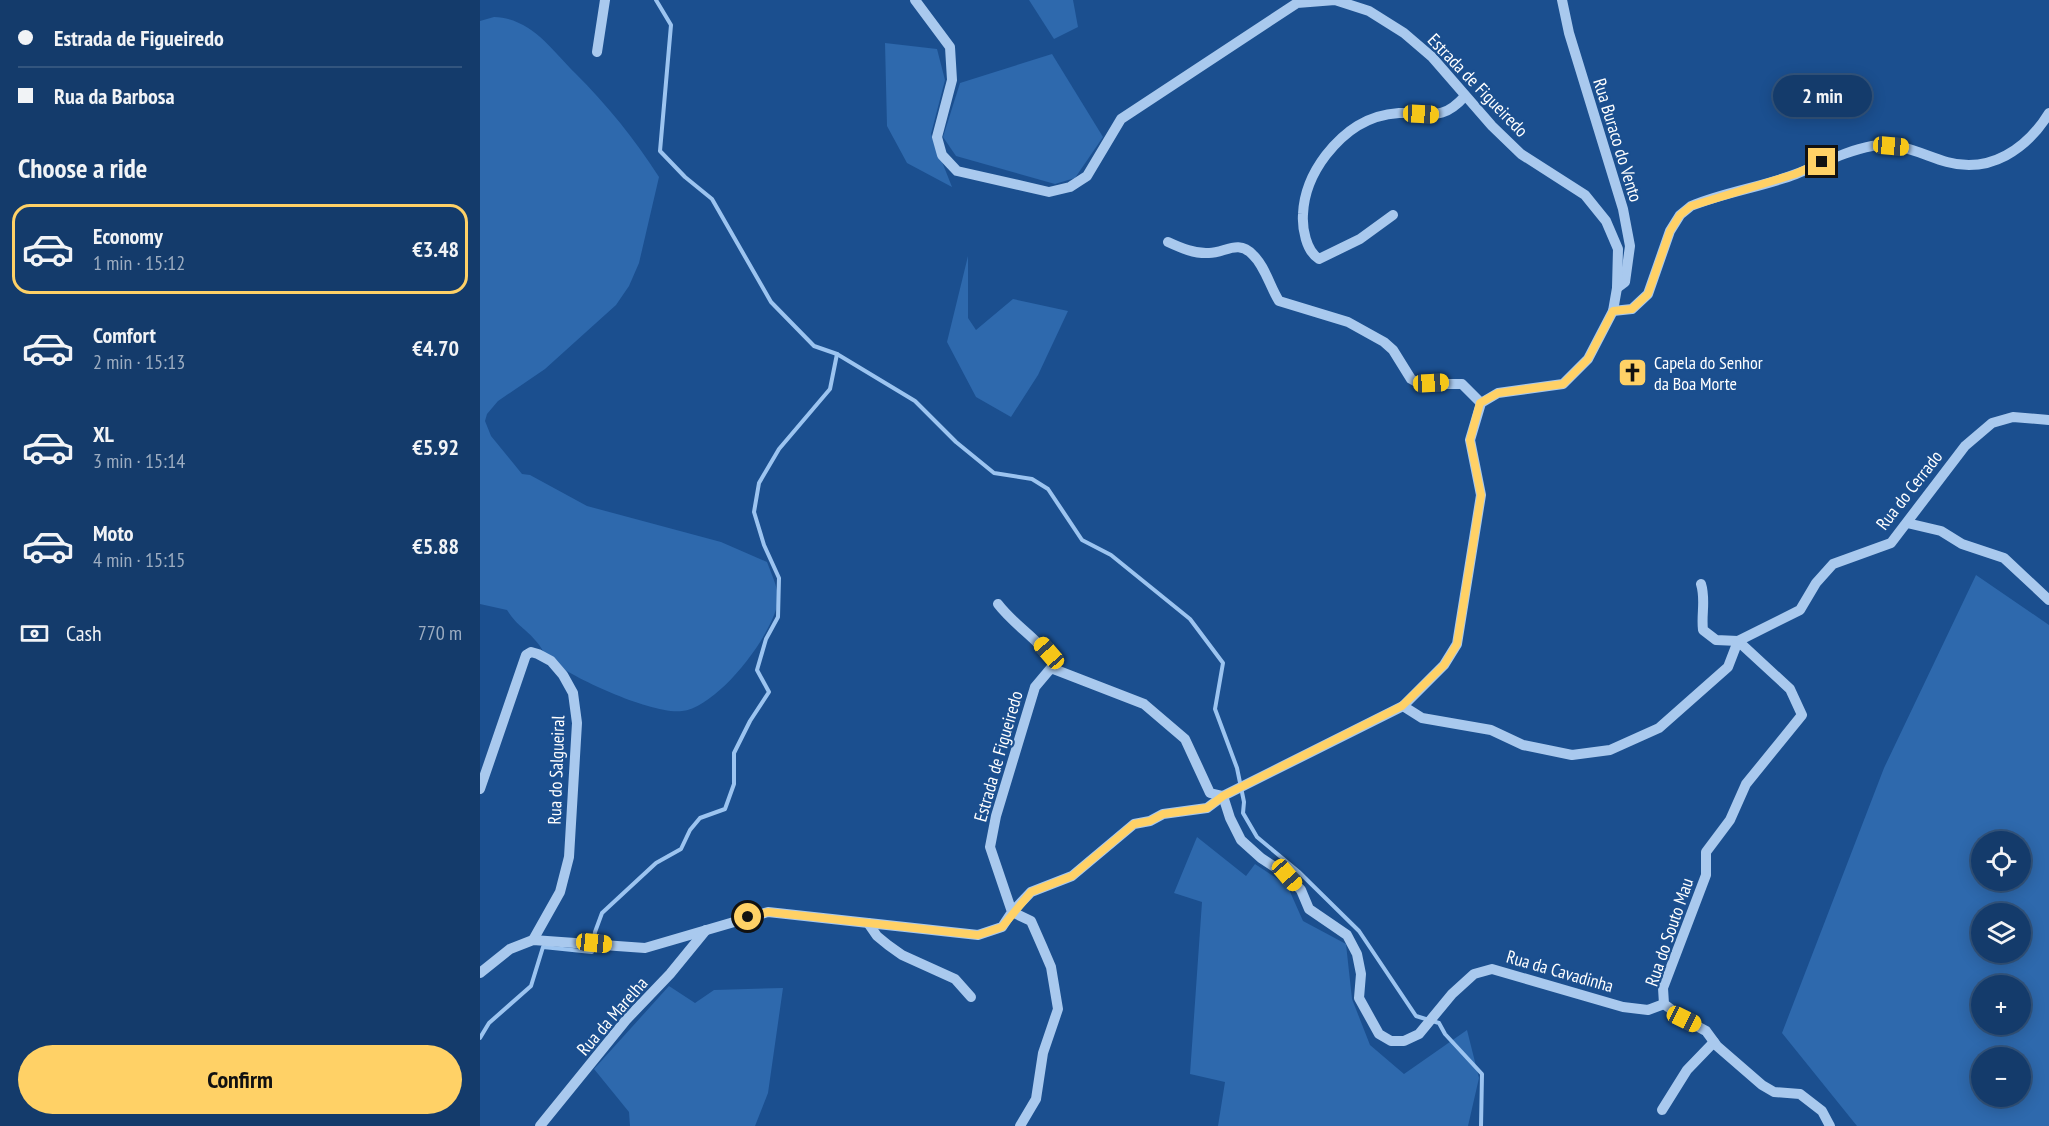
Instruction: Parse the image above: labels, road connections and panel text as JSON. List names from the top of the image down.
{
  "streets": {
    "street": [
      "Estrada de Figueiredo",
      "Rua Buraco do Vento",
      "Rua do Cerrado",
      "Rua do Salgueiral",
      "Rua do Souto Mau",
      "Rua da Cavadinha",
      "Rua da Marelha"
    ]
  },
  "crossings": [
    ["Estrada de Figueiredo", "Rua Buraco do Vento"],
    ["Rua do Cerrado", "Rua do Souto Mau"],
    ["Rua do Souto Mau", "Rua da Cavadinha"]
  ],
  "places": {
    "church": ["Capela do Senhor da Boa Morte"]
  },
  "page": {
    "banner": ["Estrada de Figueiredo", "Rua da Barbosa"],
    "bubble": "2 min",
    "heading": "Choose a ride",
    "list": [
      {
        "name": "Economy",
        "note": "1 min · 15:12",
        "value": "€3.48"
      },
      {
        "name": "Comfort",
        "note": "2 min · 15:13",
        "value": "€4.70"
      },
      {
        "name": "XL",
        "note": "3 min · 15:14",
        "value": "€5.92"
      },
      {
        "name": "Moto",
        "note": "4 min · 15:15",
        "value": "€5.88"
      }
    ],
    "pay": ["Cash", "770 m"],
    "map_buttons": ["+", "−"],
    "buttons": "Confirm"
  }
}
